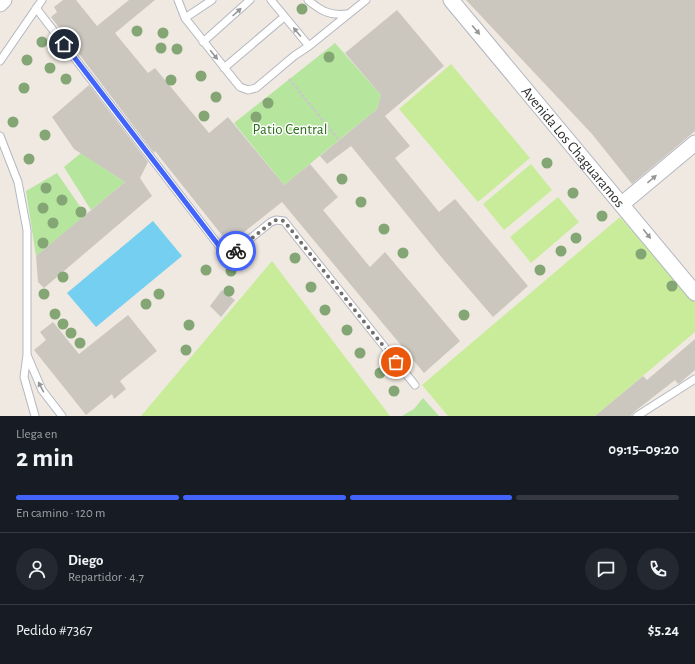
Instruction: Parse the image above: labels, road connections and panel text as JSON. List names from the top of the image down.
{
  "streets": {
    "street": ["Avenida Los Chaguaramos"]
  },
  "one_way": ["Avenida Los Chaguaramos"],
  "parks": ["Patio Central"],
  "page": {
    "heading": ["2 min", "Llega en", "09:15–09:20"],
    "panel": [
      "Diego",
      "Repartidor · 4.7",
      "Pedido #7367",
      "$5.24"
    ],
    "bar": "En camino · 120 m"
  }
}
